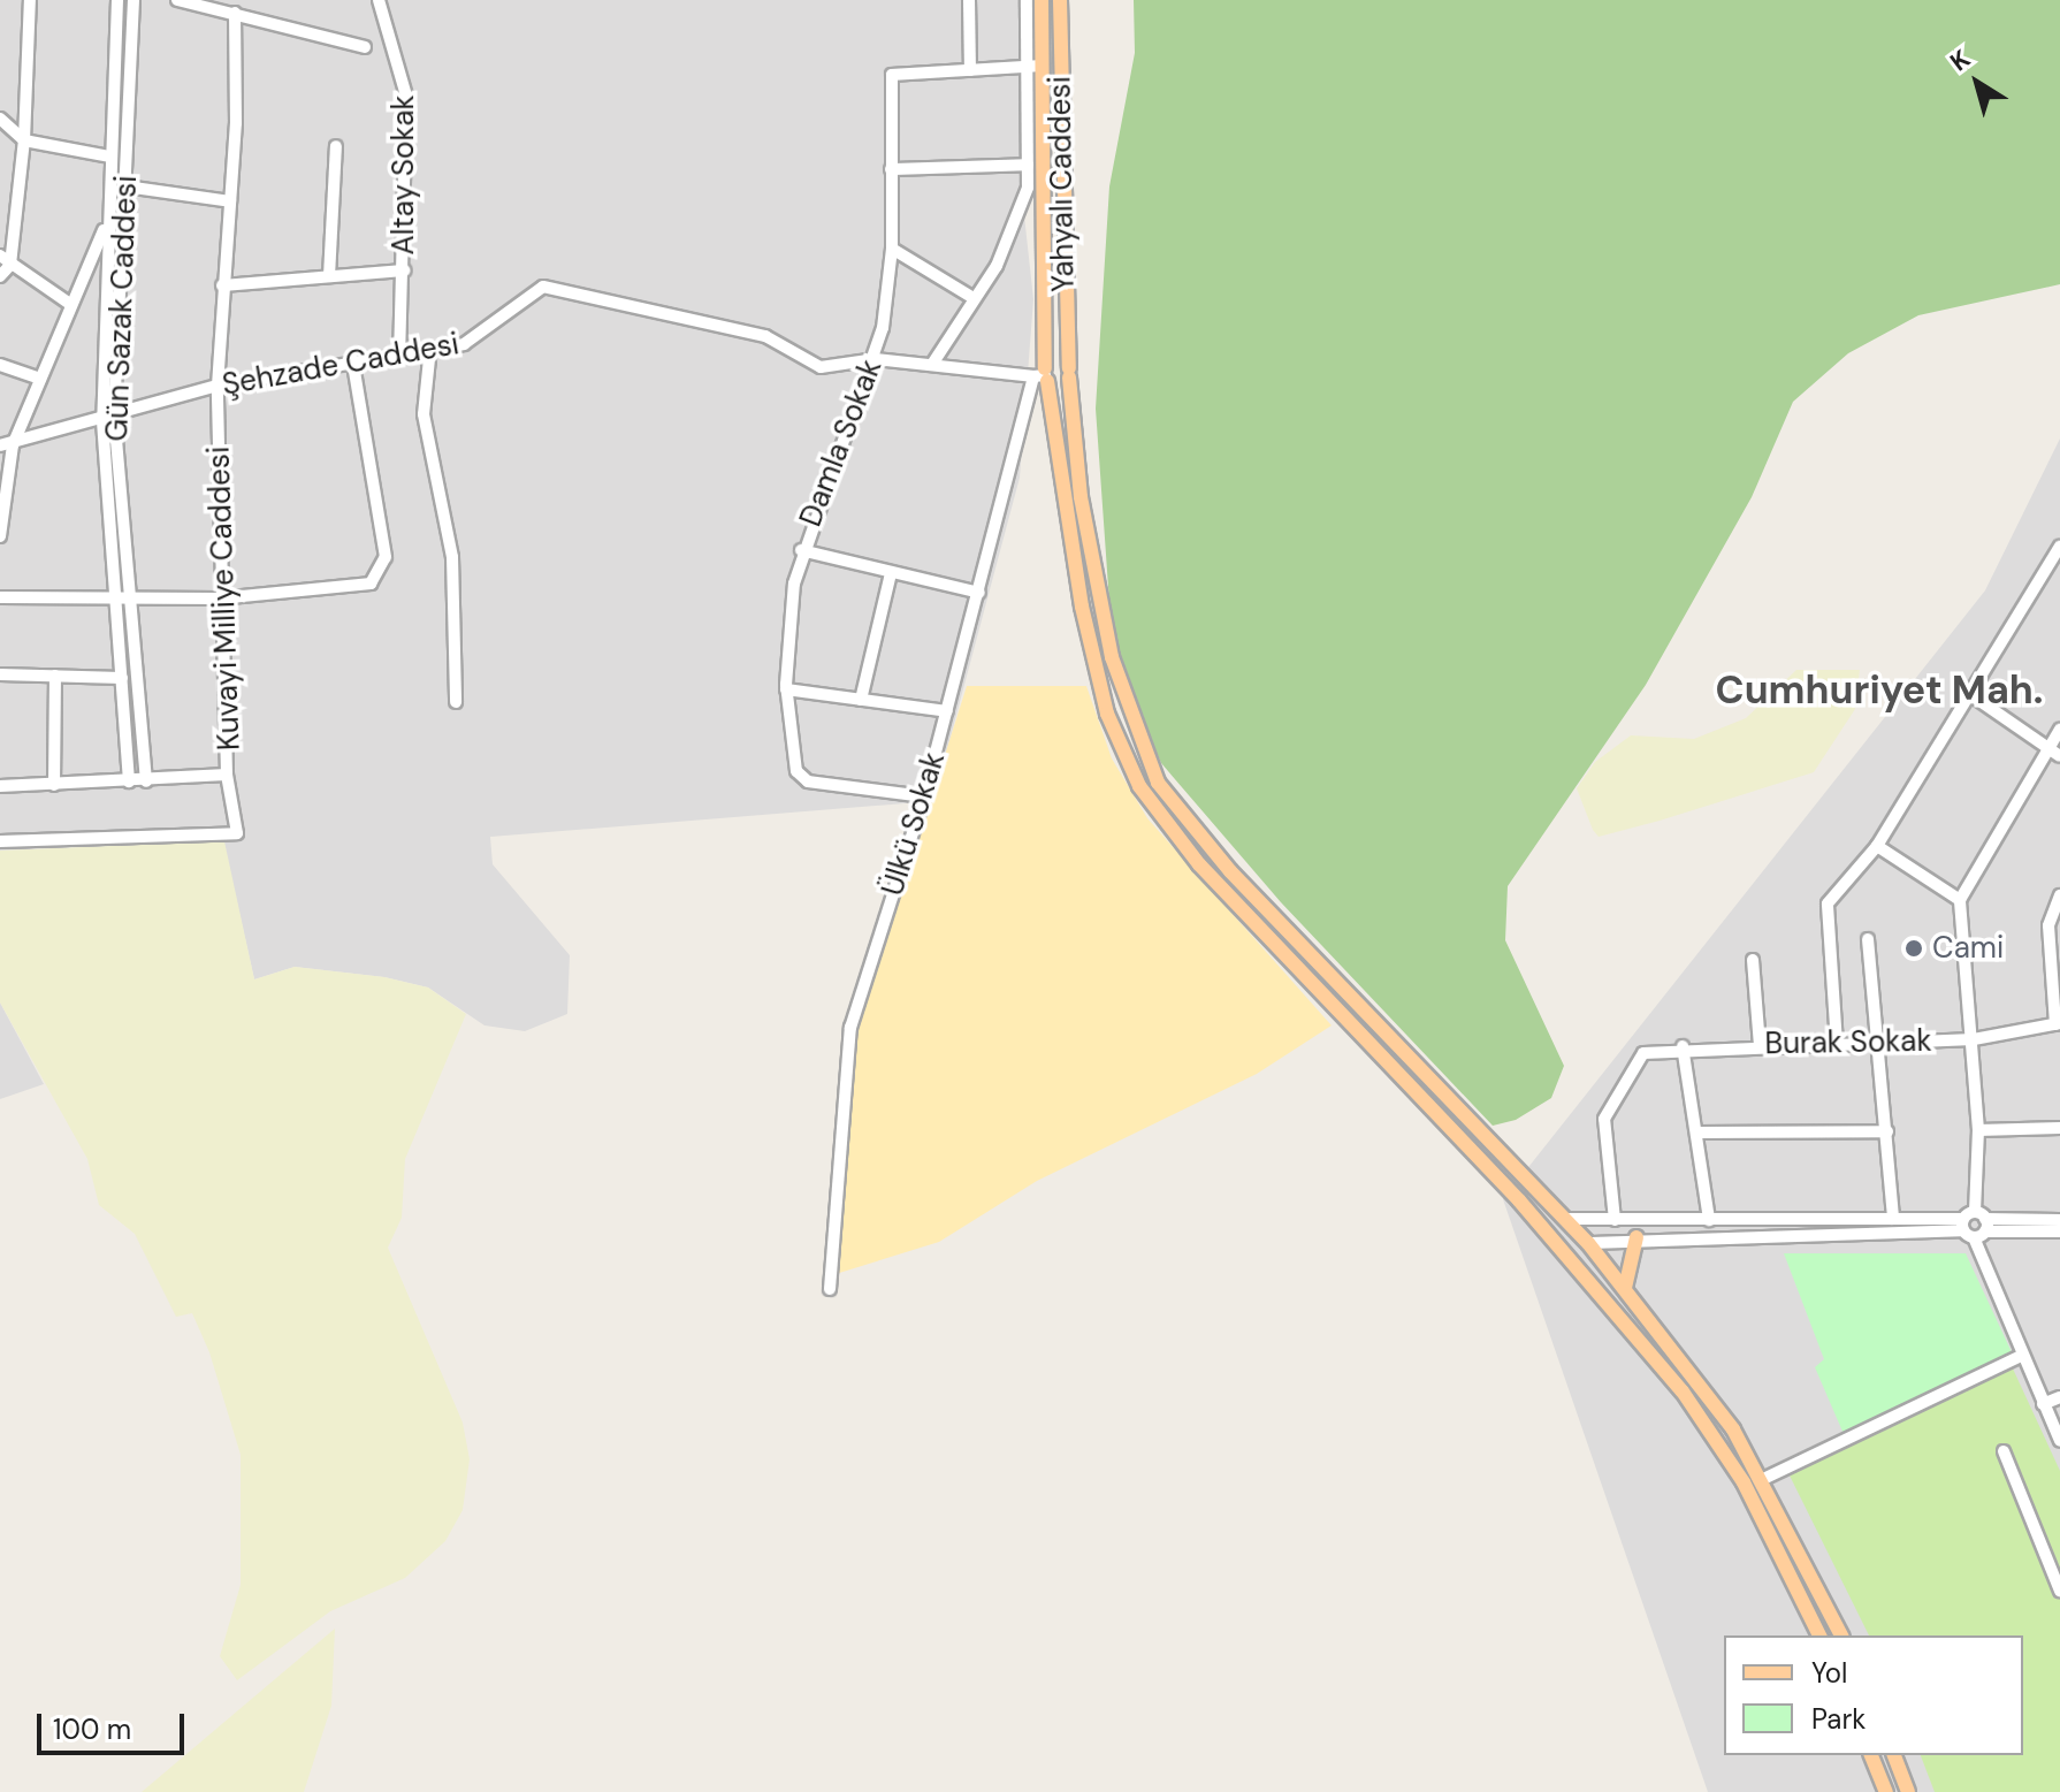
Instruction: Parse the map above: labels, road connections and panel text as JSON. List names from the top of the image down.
{
  "streets": {
    "main road": ["Yahyalı Caddesi"],
    "street": [
      "Altay Sokak",
      "Gün Sazak Caddesi",
      "Şehzade Caddesi",
      "Damla Sokak",
      "Kuvayi Milliye Caddesi",
      "Ülkü Sokak",
      "Burak Sokak"
    ]
  },
  "crossings": [
    ["Altay Sokak", "Şehzade Caddesi"],
    ["Yahyalı Caddesi", "Şehzade Caddesi"],
    ["Yahyalı Caddesi", "Damla Sokak"],
    ["Yahyalı Caddesi", "Ülkü Sokak"],
    ["Gün Sazak Caddesi", "Şehzade Caddesi"],
    ["Şehzade Caddesi", "Damla Sokak"],
    ["Şehzade Caddesi", "Kuvayi Milliye Caddesi"],
    ["Şehzade Caddesi", "Ülkü Sokak"],
    ["Damla Sokak", "Ülkü Sokak"]
  ],
  "districts": ["Cumhuriyet Mah."],
  "places": ["Cami"],
  "legend": ["Yol", "Park"],
  "scale_bar": "100 m",
  "north": "top left"
}
